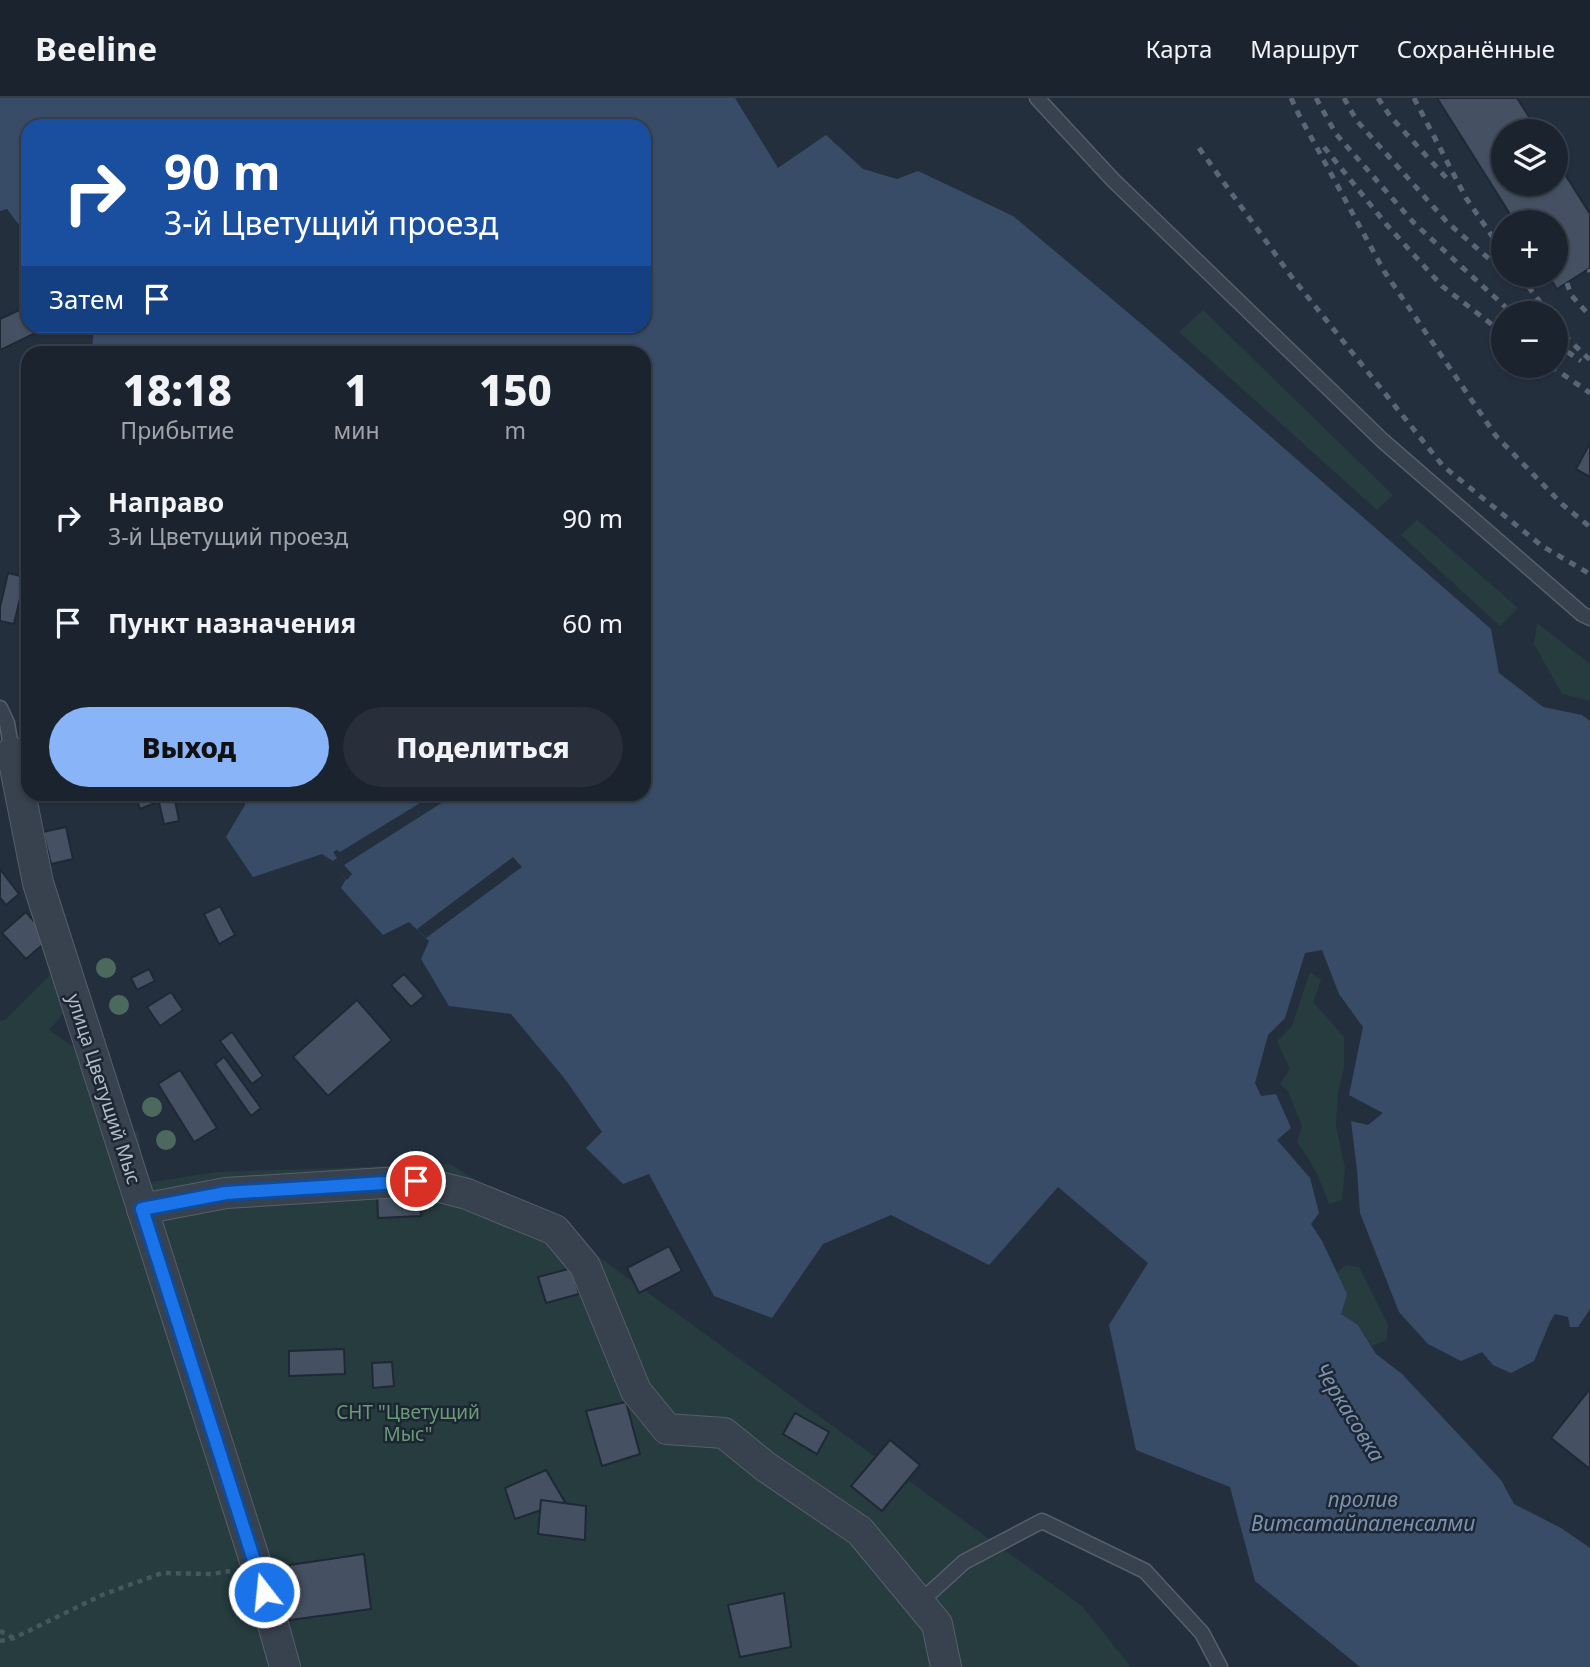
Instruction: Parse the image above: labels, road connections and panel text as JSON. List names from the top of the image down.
{
  "streets": {
    "street": ["улица Цветущий Мыс"]
  },
  "water": ["Черкасовка", "пролив Витсатайпаленсалми"],
  "parks": ["СНТ \"Цветущий Мыс\""],
  "page": {
    "header": "Beeline",
    "nav": ["Карта", "Маршрут", "Сохранённые"],
    "map_buttons": ["+", "−"],
    "turn": ["90 m", "3-й Цветущий проезд"],
    "then": "Затем",
    "eta": [
      "18:18",
      "Прибытие",
      "1",
      "мин",
      "150",
      "m"
    ],
    "list": [
      {
        "name": "Направо",
        "note": "3-й Цветущий проезд",
        "value": "90 m"
      },
      {
        "name": "Пункт назначения",
        "value": "60 m"
      }
    ],
    "buttons": ["Выход", "Поделиться"]
  }
}
